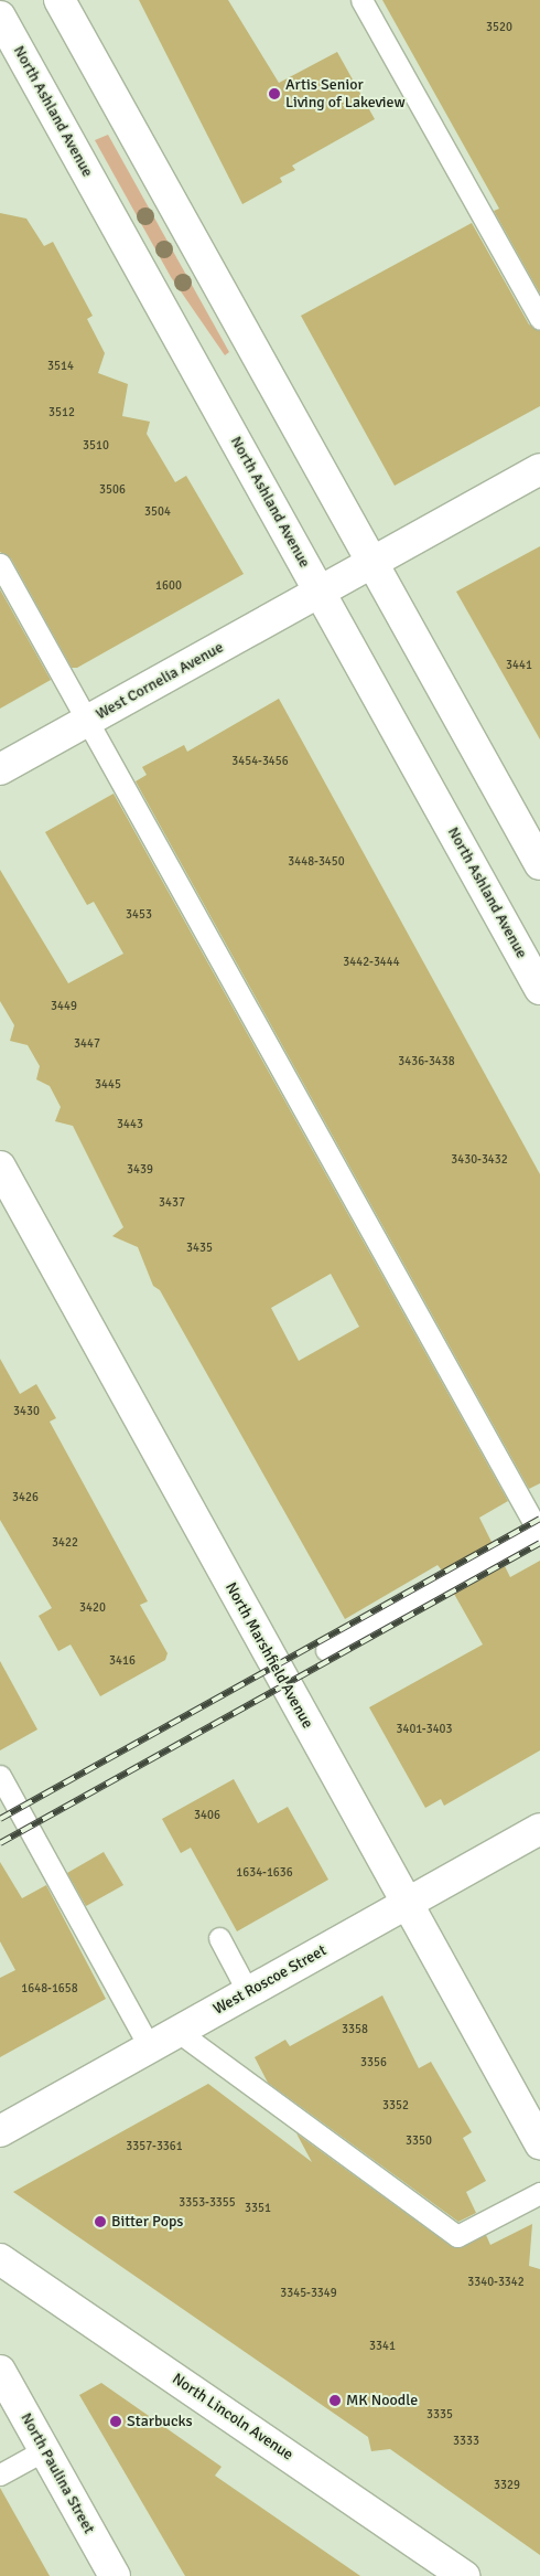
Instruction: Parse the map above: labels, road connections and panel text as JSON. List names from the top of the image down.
{
  "streets": {
    "main road": [
      "North Ashland Avenue",
      "West Cornelia Avenue",
      "North Marshfield Avenue",
      "West Roscoe Street",
      "North Lincoln Avenue",
      "North Paulina Street"
    ]
  },
  "crossings": [
    ["North Ashland Avenue", "West Cornelia Avenue"],
    ["North Marshfield Avenue", "West Roscoe Street"]
  ],
  "places": [
    "Artis Senior Living of Lakeview",
    "Bitter Pops",
    "MK Noodle",
    "Starbucks"
  ],
  "house_numbers": [
    "3520",
    "3514",
    "3512",
    "3510",
    "3506",
    "3504",
    "1600",
    "3441",
    "3454-3456",
    "3448-3450",
    "3453",
    "3442-3444",
    "3449",
    "3447",
    "3436-3438",
    "3445",
    "3443",
    "3430-3432",
    "3439",
    "3437",
    "3435",
    "3430",
    "3426",
    "3422",
    "3420",
    "3416",
    "3401-3403",
    "3406",
    "1634-1636",
    "1648-1658",
    "3358",
    "3356",
    "3352",
    "3350",
    "3357-3361",
    "3353-3355",
    "3351",
    "3340-3342",
    "3345-3349",
    "3341",
    "3335",
    "3333",
    "3329"
  ]
}
